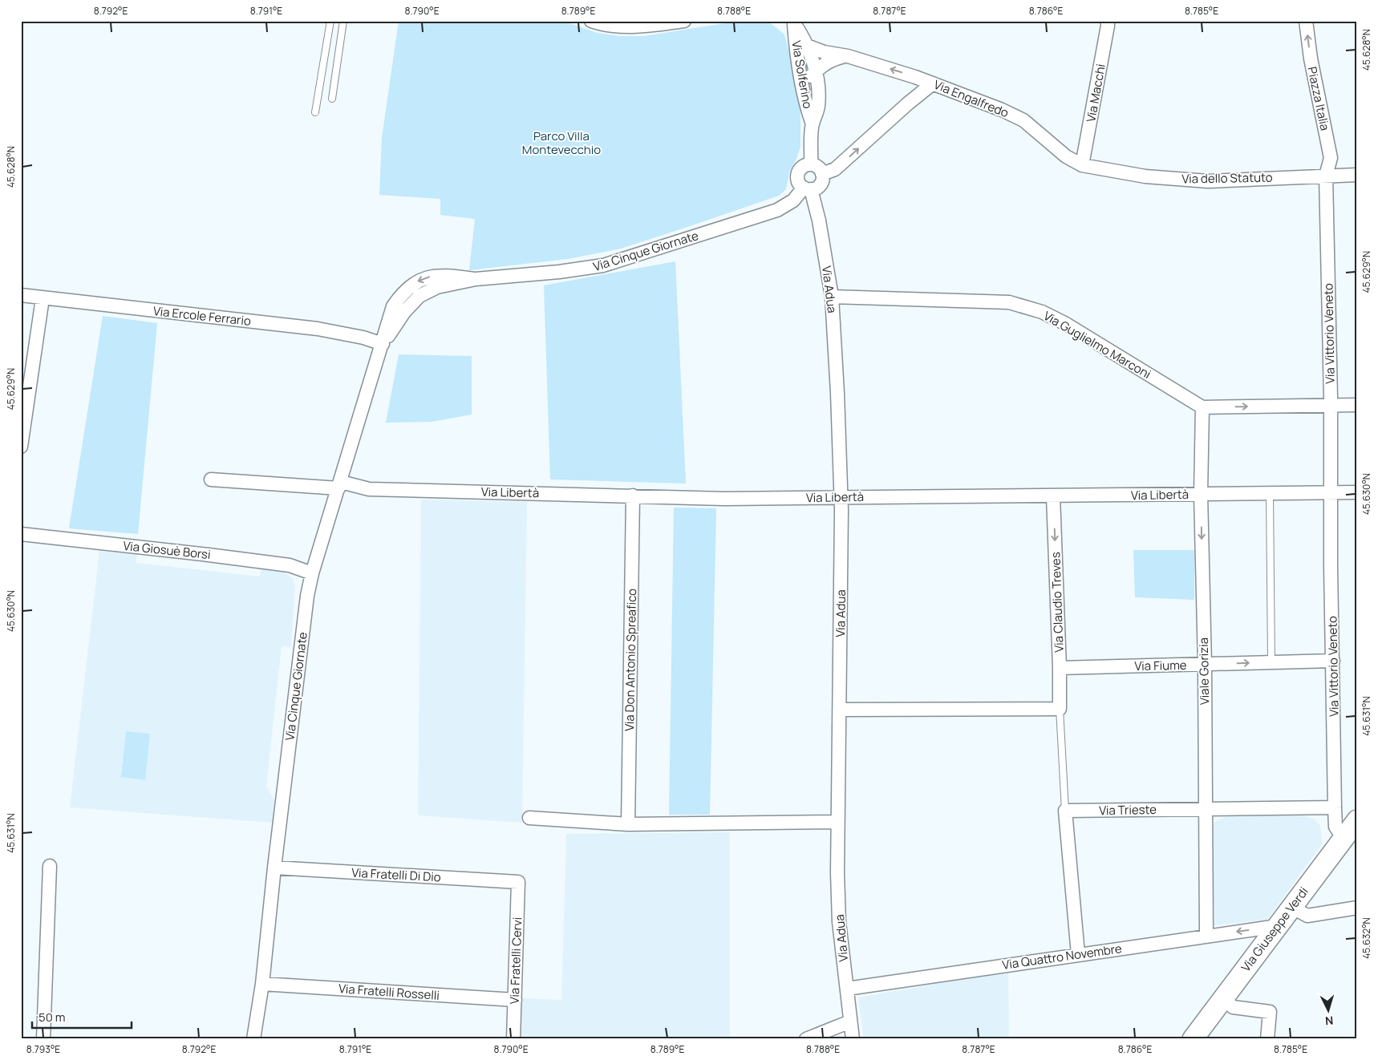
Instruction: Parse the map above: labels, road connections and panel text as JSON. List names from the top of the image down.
{
  "streets": {
    "main road": ["Via Giuseppe Verdi"],
    "street": [
      "Via Solferino",
      "Via Macchi",
      "Via Engalfredo",
      "Piazza Italia",
      "Via dello Statuto",
      "Via Cinque Giornate",
      "Via Adua",
      "Via Ercole Ferrario",
      "Via Vittorio Veneto",
      "Via Guglielmo Marconi",
      "Via Libertà",
      "Via Giosuè Borsi",
      "Via Claudio Treves",
      "Via Don Antonio Spreafico",
      "Via Fiume",
      "Viale Gorizia",
      "Via Trieste",
      "Via Fratelli Di Dio",
      "Via Quattro Novembre",
      "Via Fratelli Cervi",
      "Via Fratelli Rosselli"
    ]
  },
  "crossings": [
    ["Via Solferino", "Via Engalfredo"],
    ["Via Solferino", "Via Cinque Giornate"],
    ["Via Solferino", "Via Adua"],
    ["Via Macchi", "Via Engalfredo"],
    ["Via Macchi", "Via dello Statuto"],
    ["Via Engalfredo", "Via dello Statuto"],
    ["Piazza Italia", "Via dello Statuto"],
    ["Piazza Italia", "Via Vittorio Veneto"],
    ["Via dello Statuto", "Via Vittorio Veneto"],
    ["Via Cinque Giornate", "Via Adua"],
    ["Via Cinque Giornate", "Via Ercole Ferrario"],
    ["Via Cinque Giornate", "Via Libertà"],
    ["Via Cinque Giornate", "Via Giosuè Borsi"],
    ["Via Cinque Giornate", "Via Fratelli Di Dio"],
    ["Via Cinque Giornate", "Via Fratelli Rosselli"],
    ["Via Adua", "Via Guglielmo Marconi"],
    ["Via Adua", "Via Libertà"],
    ["Via Adua", "Via Quattro Novembre"],
    ["Via Vittorio Veneto", "Via Libertà"],
    ["Via Vittorio Veneto", "Via Fiume"],
    ["Via Vittorio Veneto", "Via Trieste"],
    ["Via Vittorio Veneto", "Via Giuseppe Verdi"],
    ["Via Guglielmo Marconi", "Viale Gorizia"],
    ["Via Libertà", "Via Claudio Treves"],
    ["Via Libertà", "Via Don Antonio Spreafico"],
    ["Via Libertà", "Viale Gorizia"],
    ["Via Claudio Treves", "Via Fiume"],
    ["Via Fiume", "Viale Gorizia"],
    ["Viale Gorizia", "Via Trieste"],
    ["Viale Gorizia", "Via Quattro Novembre"],
    ["Via Fratelli Di Dio", "Via Fratelli Cervi"],
    ["Via Giuseppe Verdi", "Via Quattro Novembre"],
    ["Via Fratelli Cervi", "Via Fratelli Rosselli"]
  ],
  "one_way": ["Piazza Italia", "Via Claudio Treves"],
  "parks": ["Parco Villa Montevecchio"],
  "scale_bar": "50 m",
  "north": "bottom",
  "coordinates": [
    "8.792°E",
    "8.791°E",
    "8.790°E",
    "8.789°E",
    "8.788°E",
    "8.787°E",
    "8.786°E",
    "8.785°E",
    "45.628°N",
    "45.629°N",
    "45.630°N",
    "45.631°N",
    "45.632°N",
    "8.793°E"
  ]
}
